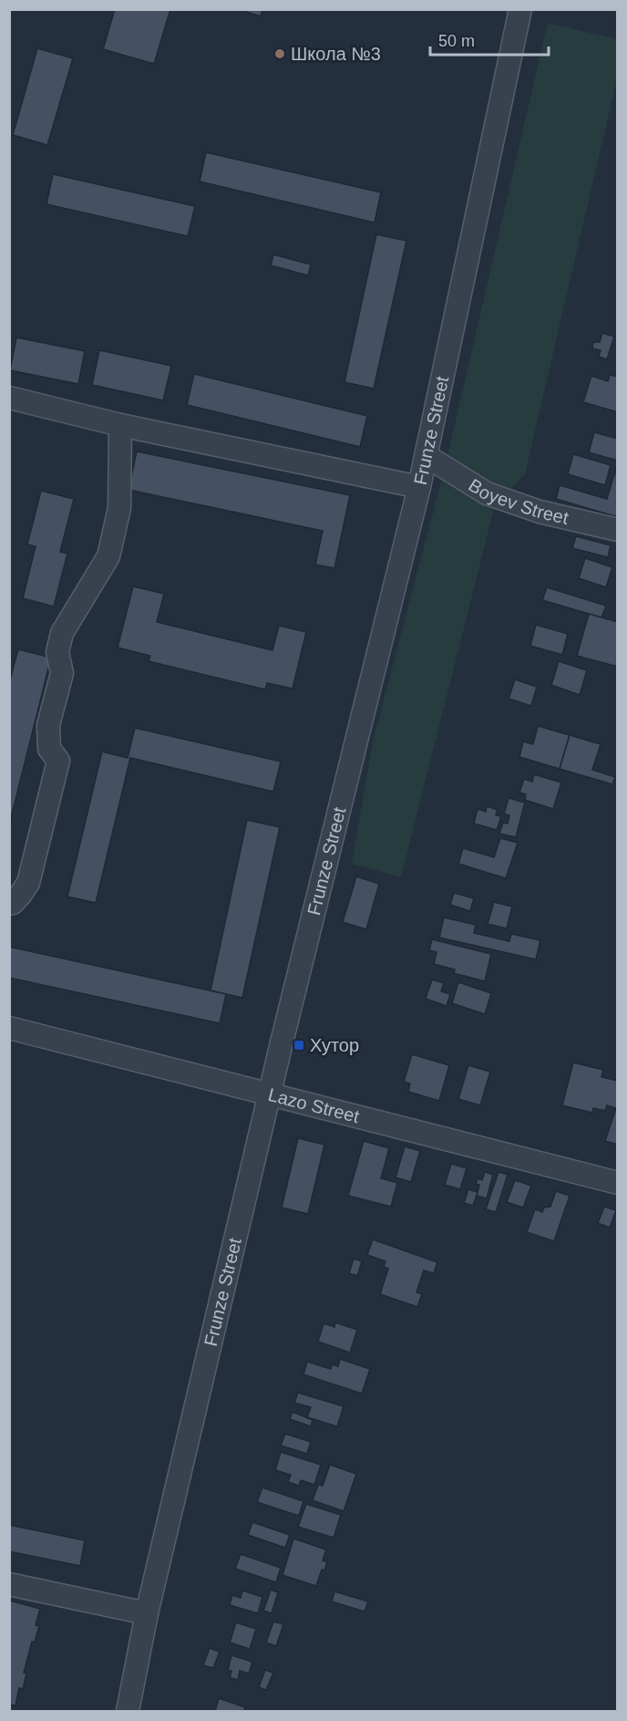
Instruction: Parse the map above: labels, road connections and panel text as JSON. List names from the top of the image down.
{
  "streets": {
    "street": ["Frunze Street", "Boyev Street", "Lazo Street"]
  },
  "crossings": [
    ["Frunze Street", "Boyev Street"],
    ["Frunze Street", "Lazo Street"]
  ],
  "places": {
    "other": ["Школа №3"],
    "transit": ["Хутор"]
  },
  "scale_bar": "50 m"
}
